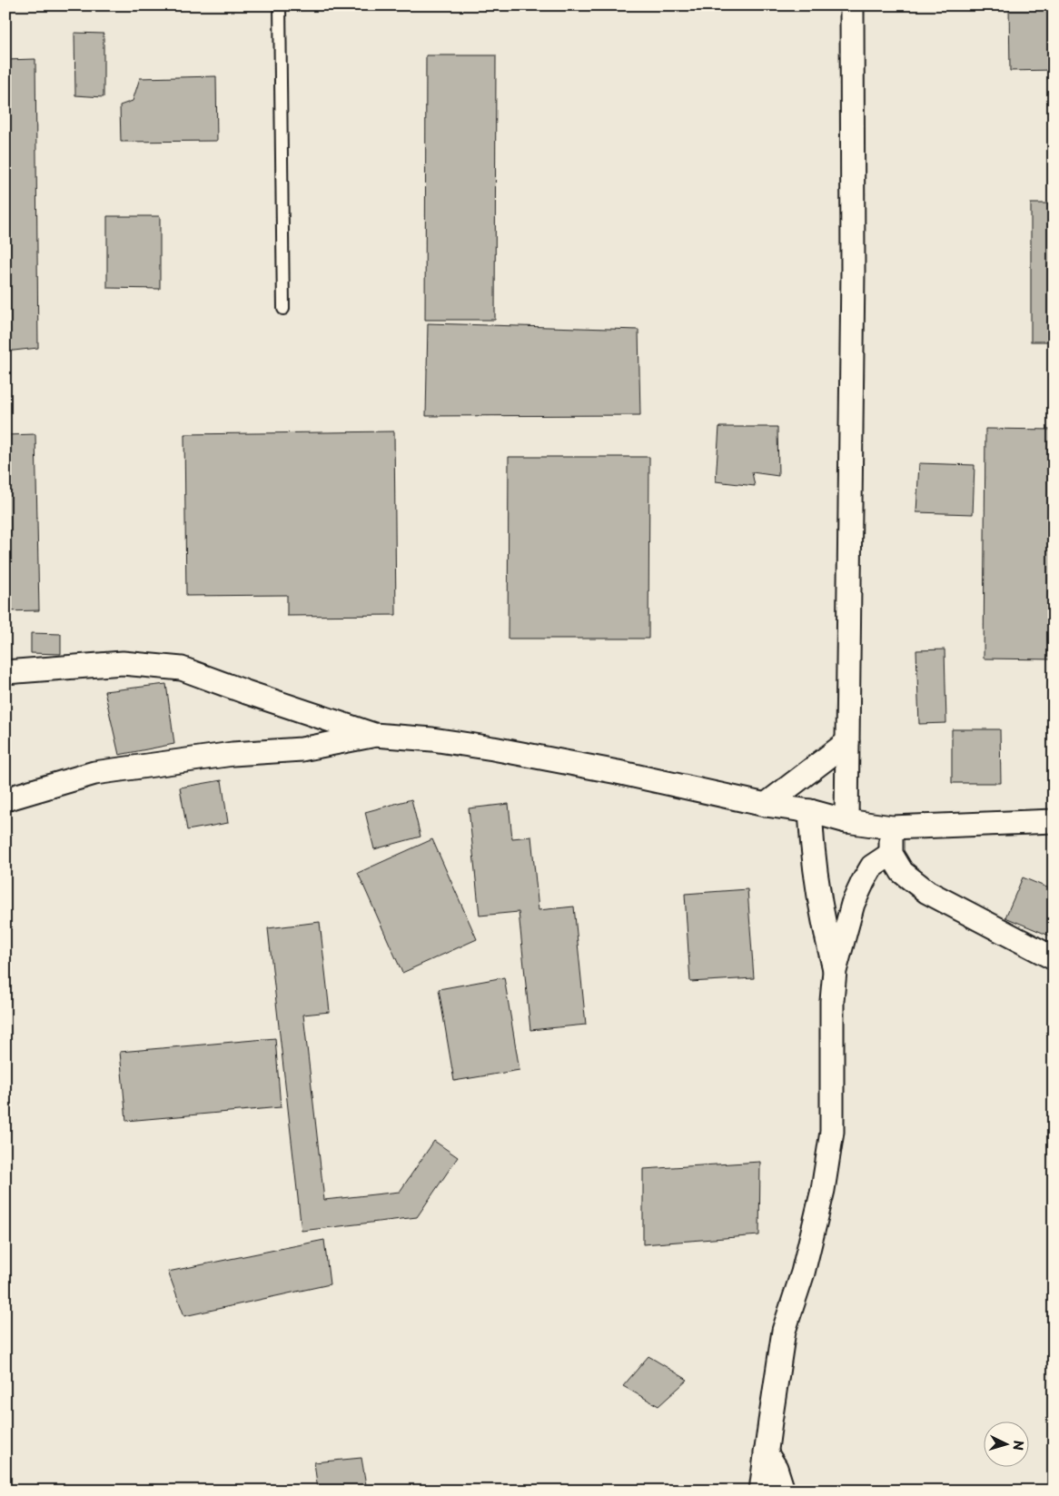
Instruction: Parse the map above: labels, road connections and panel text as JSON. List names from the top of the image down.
{
  "north": "right"
}
